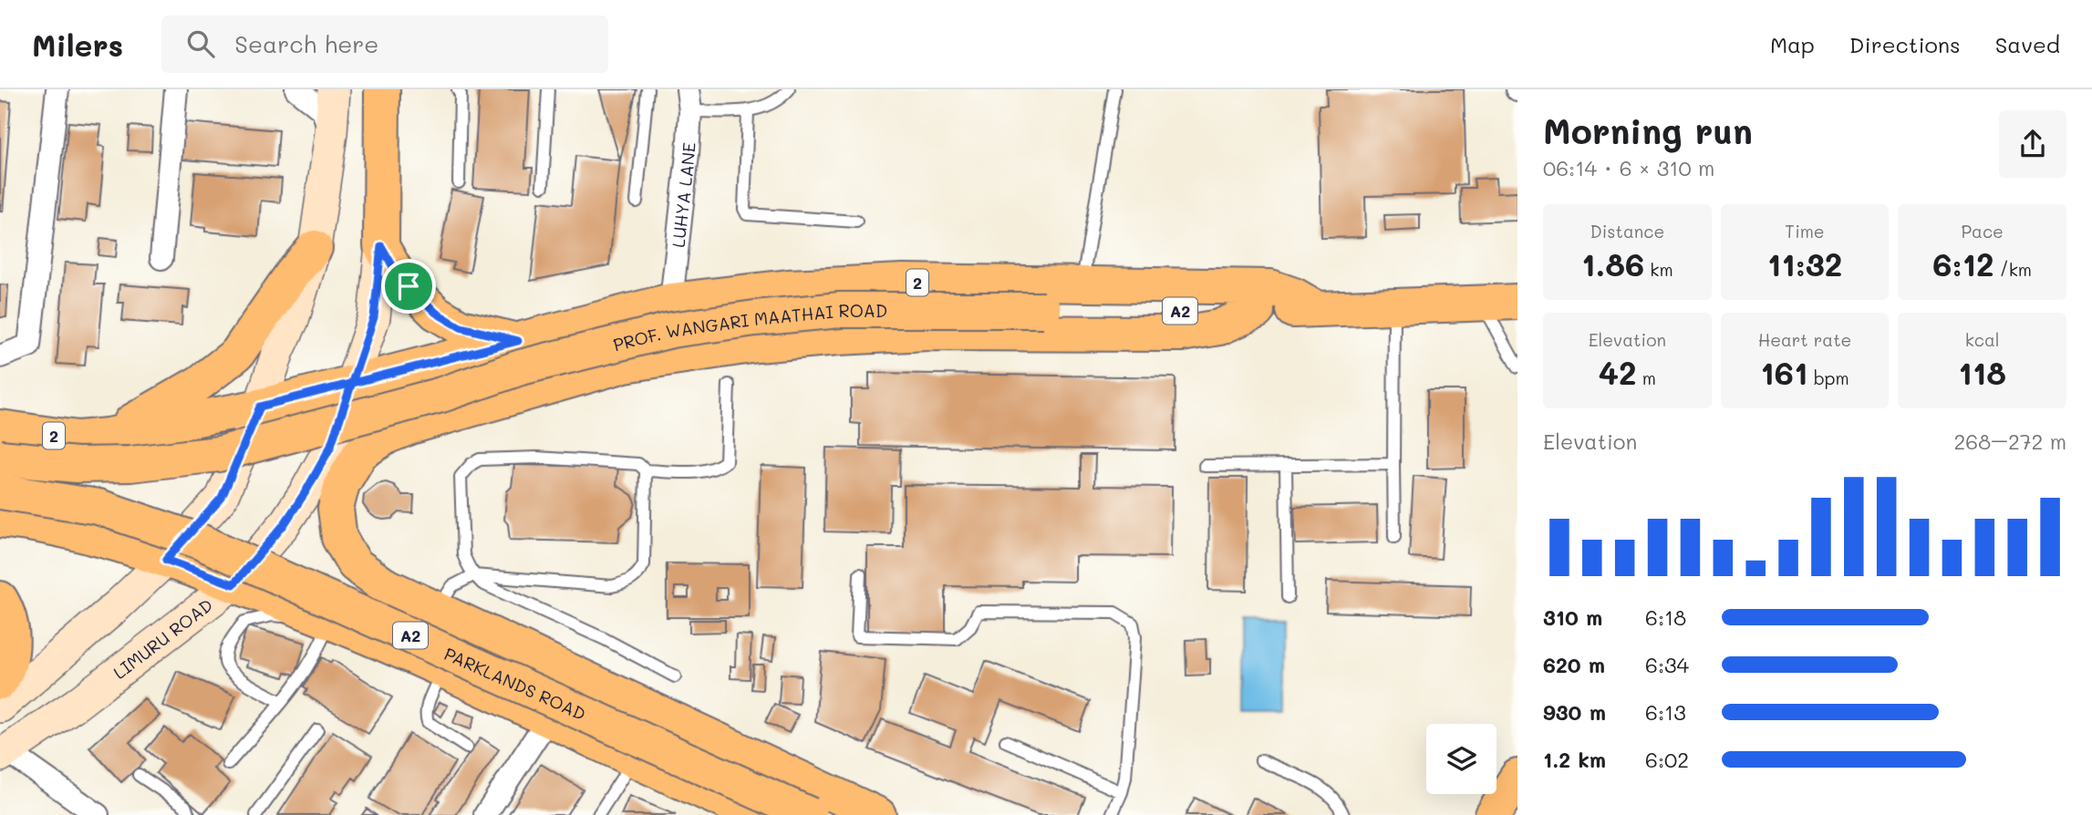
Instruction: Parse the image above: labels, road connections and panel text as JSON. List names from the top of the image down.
{
  "streets": {
    "main road": [
      "2",
      "A2",
      "PROF. WANGARI MAATHAI ROAD",
      "LIMURU ROAD",
      "PARKLANDS ROAD"
    ],
    "street": ["LUHYA LANE"]
  },
  "crossings": [
    ["LUHYA LANE", "2"],
    ["2", "PROF. WANGARI MAATHAI ROAD"],
    ["2", "LIMURU ROAD"]
  ],
  "page": {
    "header": "Milers",
    "search": "Search here",
    "nav": ["Map", "Directions", "Saved"],
    "heading": ["Morning run", "06:14 · 6 × 310 m"],
    "stats": [
      ["Distance", "1.86 km"],
      ["Time", "11:32"],
      ["Pace", "6:12 /km"],
      ["Elevation", "42 m"],
      ["Heart rate", "161 bpm"],
      ["kcal", "118"]
    ],
    "chart": ["Elevation", "268–272 m"],
    "list": [
      {
        "name": "310 m",
        "note": "6:18"
      },
      {
        "name": "620 m",
        "note": "6:34"
      },
      {
        "name": "930 m",
        "note": "6:13"
      },
      {
        "name": "1.2 km",
        "note": "6:02"
      }
    ]
  }
}
